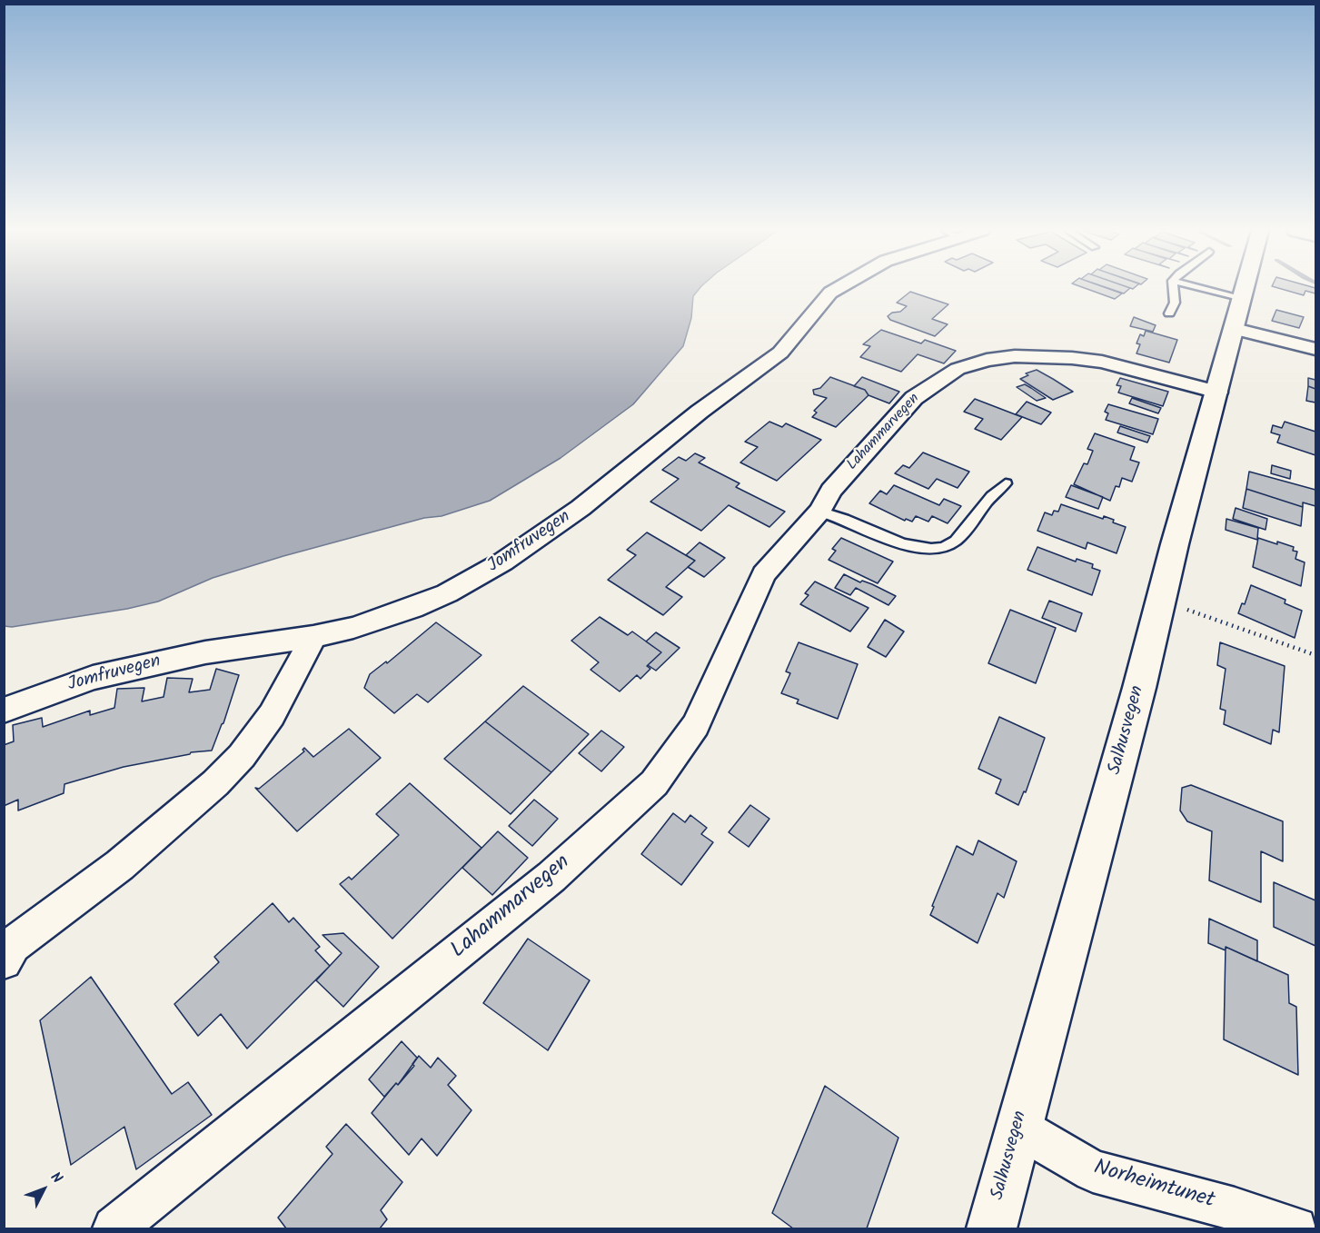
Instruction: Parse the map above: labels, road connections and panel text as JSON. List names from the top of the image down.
{
  "streets": {
    "main road": ["Salhusvegen"],
    "street": ["Lahammarvegen", "Jomfruvegen", "Norheimtunet"]
  },
  "crossings": [
    ["Lahammarvegen", "Salhusvegen"],
    ["Salhusvegen", "Norheimtunet"]
  ],
  "north": "top right"
}
